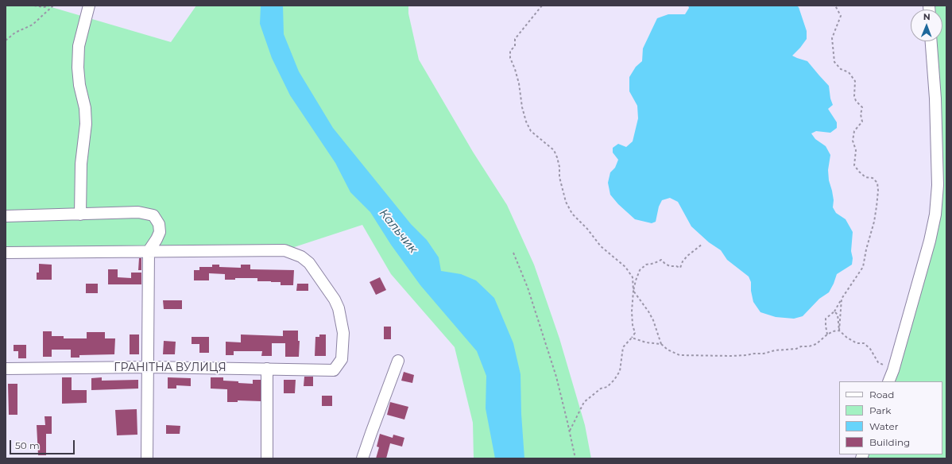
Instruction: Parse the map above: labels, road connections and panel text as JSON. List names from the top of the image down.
{
  "streets": {
    "street": ["ГРАНІТНА ВУЛИЦЯ"]
  },
  "water": ["Кальчик"],
  "legend": [
    "Road",
    "Park",
    "Water",
    "Building"
  ],
  "scale_bar": "50 m",
  "north": "top"
}
